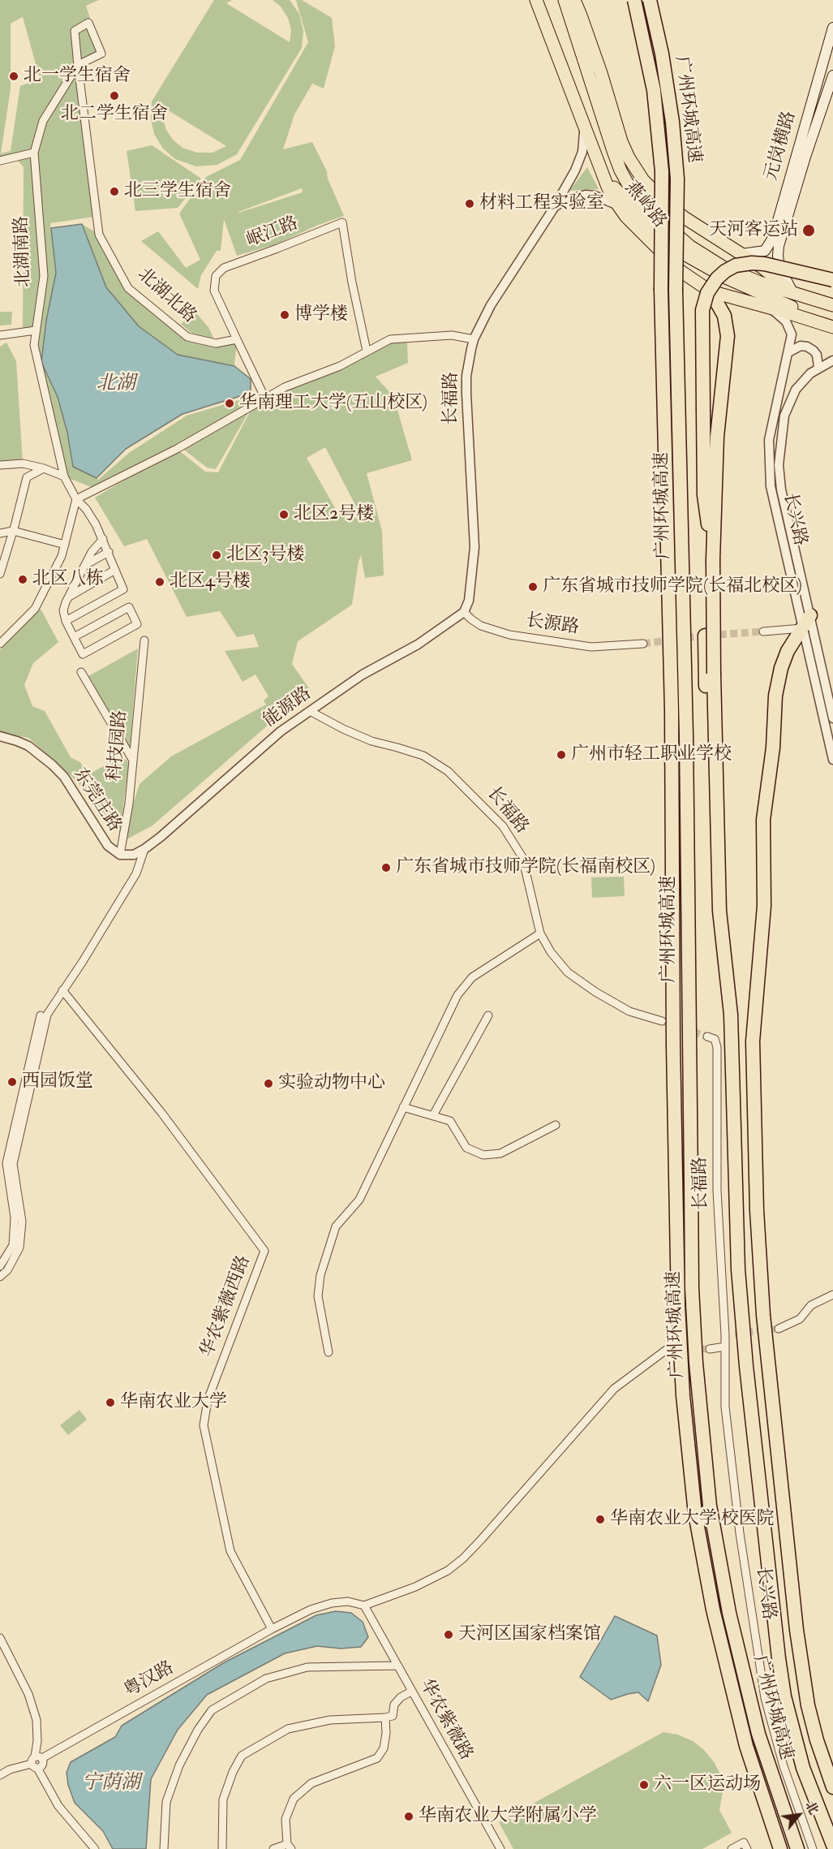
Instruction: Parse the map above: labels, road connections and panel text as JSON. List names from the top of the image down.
{
  "streets": {
    "highway": ["广州环城高速", "燕岭路"],
    "main road": ["元岗横路"],
    "street": [
      "岷江路",
      "北湖南路",
      "北湖北路",
      "长福路",
      "长兴路",
      "长源路",
      "能源路",
      "科技园路",
      "东莞庄路",
      "华农紫薇西路",
      "粤汉路",
      "华农紫薇路"
    ]
  },
  "crossings": [
    ["元岗横路", "燕岭路"],
    ["燕岭路", "长福路"],
    ["燕岭路", "长兴路"],
    ["岷江路", "北湖北路"],
    ["北湖南路", "北湖北路"],
    ["长福路", "长兴路"],
    ["长福路", "长源路"],
    ["长福路", "能源路"],
    ["长源路", "能源路"],
    ["能源路", "东莞庄路"],
    ["科技园路", "东莞庄路"],
    ["华农紫薇西路", "粤汉路"],
    ["粤汉路", "华农紫薇路"]
  ],
  "water": ["北湖", "宁荫湖"],
  "places": [
    "北一学生宿舍",
    "北二学生宿舍",
    "北三学生宿舍",
    "材料工程实验室",
    "天河客运站",
    "博学楼",
    "华南理工大学(五山校区)",
    "北区2号楼",
    "北区3号楼",
    "北区八栋",
    "北区4号楼",
    "广东省城市技师学院(长福北校区)",
    "广州市轻工职业学校",
    "广东省城市技师学院(长福南校区)",
    "西园饭堂",
    "实验动物中心",
    "华南农业大学",
    "华南农业大学 校医院",
    "天河区国家档案馆",
    "六一区运动场",
    "华南农业大学附属小学"
  ],
  "north": "top right"
}
